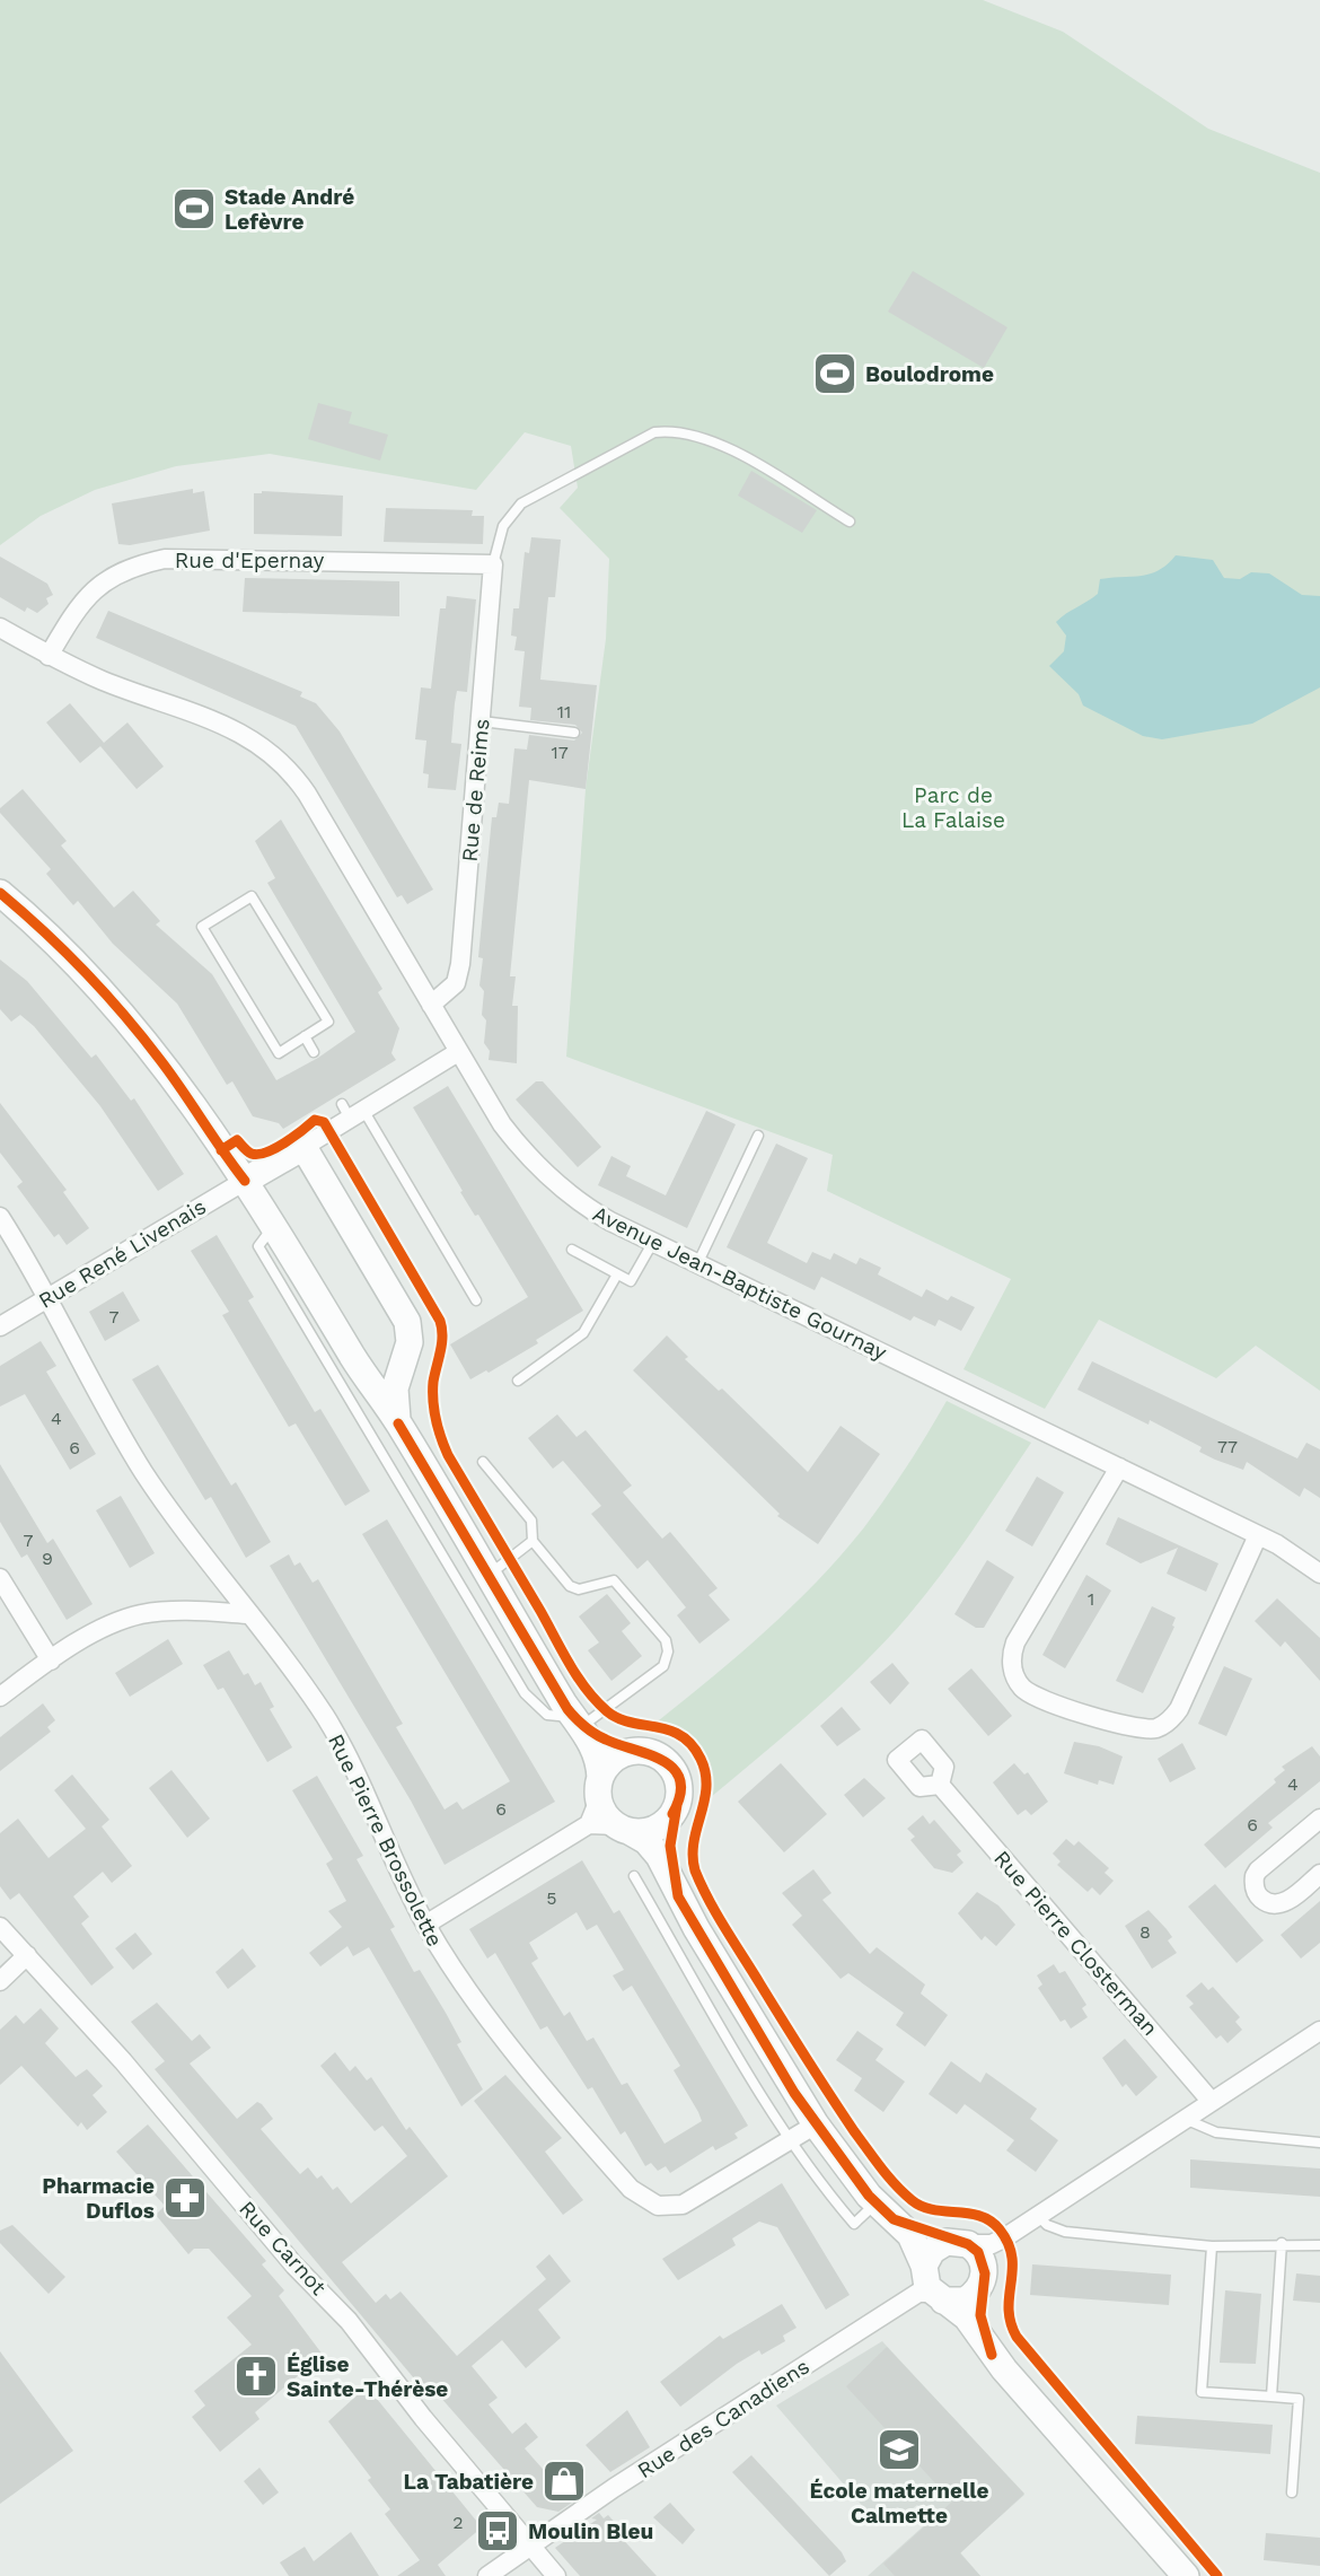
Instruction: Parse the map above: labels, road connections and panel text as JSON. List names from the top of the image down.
{
  "streets": {
    "street": [
      "Rue d'Epernay",
      "Rue de Reims",
      "Rue René Livenais",
      "Avenue Jean-Baptiste Gournay",
      "Rue Pierre Brossolette",
      "Rue Pierre Closterman",
      "Rue Carnot",
      "Rue des Canadiens"
    ]
  },
  "crossings": [
    ["Rue d'Epernay", "Rue de Reims"],
    ["Rue d'Epernay", "Avenue Jean-Baptiste Gournay"],
    ["Rue de Reims", "Avenue Jean-Baptiste Gournay"],
    ["Rue René Livenais", "Rue Pierre Brossolette"],
    ["Rue Carnot", "Rue des Canadiens"]
  ],
  "parks": ["Parc de La Falaise"],
  "places": {
    "sports": ["Stade André Lefèvre", "Boulodrome"],
    "pharmacy": ["Pharmacie Duflos"],
    "church": ["Église Sainte-Thérèse"],
    "school or university": ["École maternelle Calmette"],
    "shop": ["La Tabatière"],
    "bus stop": ["Moulin Bleu"]
  },
  "house_numbers": [
    "11",
    "17",
    "7",
    "4",
    "77",
    "6",
    "7",
    "9",
    "1",
    "4",
    "6",
    "6",
    "5",
    "8",
    "2"
  ]
}
